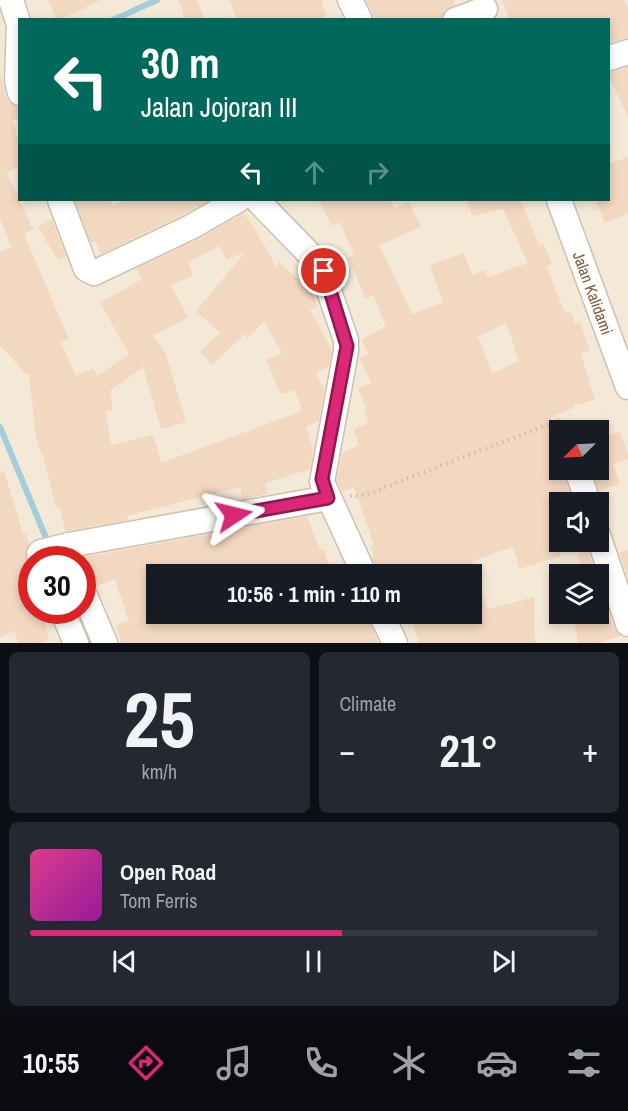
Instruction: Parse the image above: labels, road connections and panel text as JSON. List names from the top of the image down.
{
  "streets": {
    "street": ["Jalan Kalidami"]
  },
  "north": "bottom left",
  "page": {
    "turn": ["30 m", "Jalan Jojoran III"],
    "limit": "30",
    "trip": "10:56 · 1 min · 110 m",
    "tile": [
      ["25", "km/h"],
      "Climate"
    ],
    "heat": ["−", "21°", "+"],
    "song": ["Open Road", "Tom Ferris"],
    "tabs": "10:55"
  }
}
